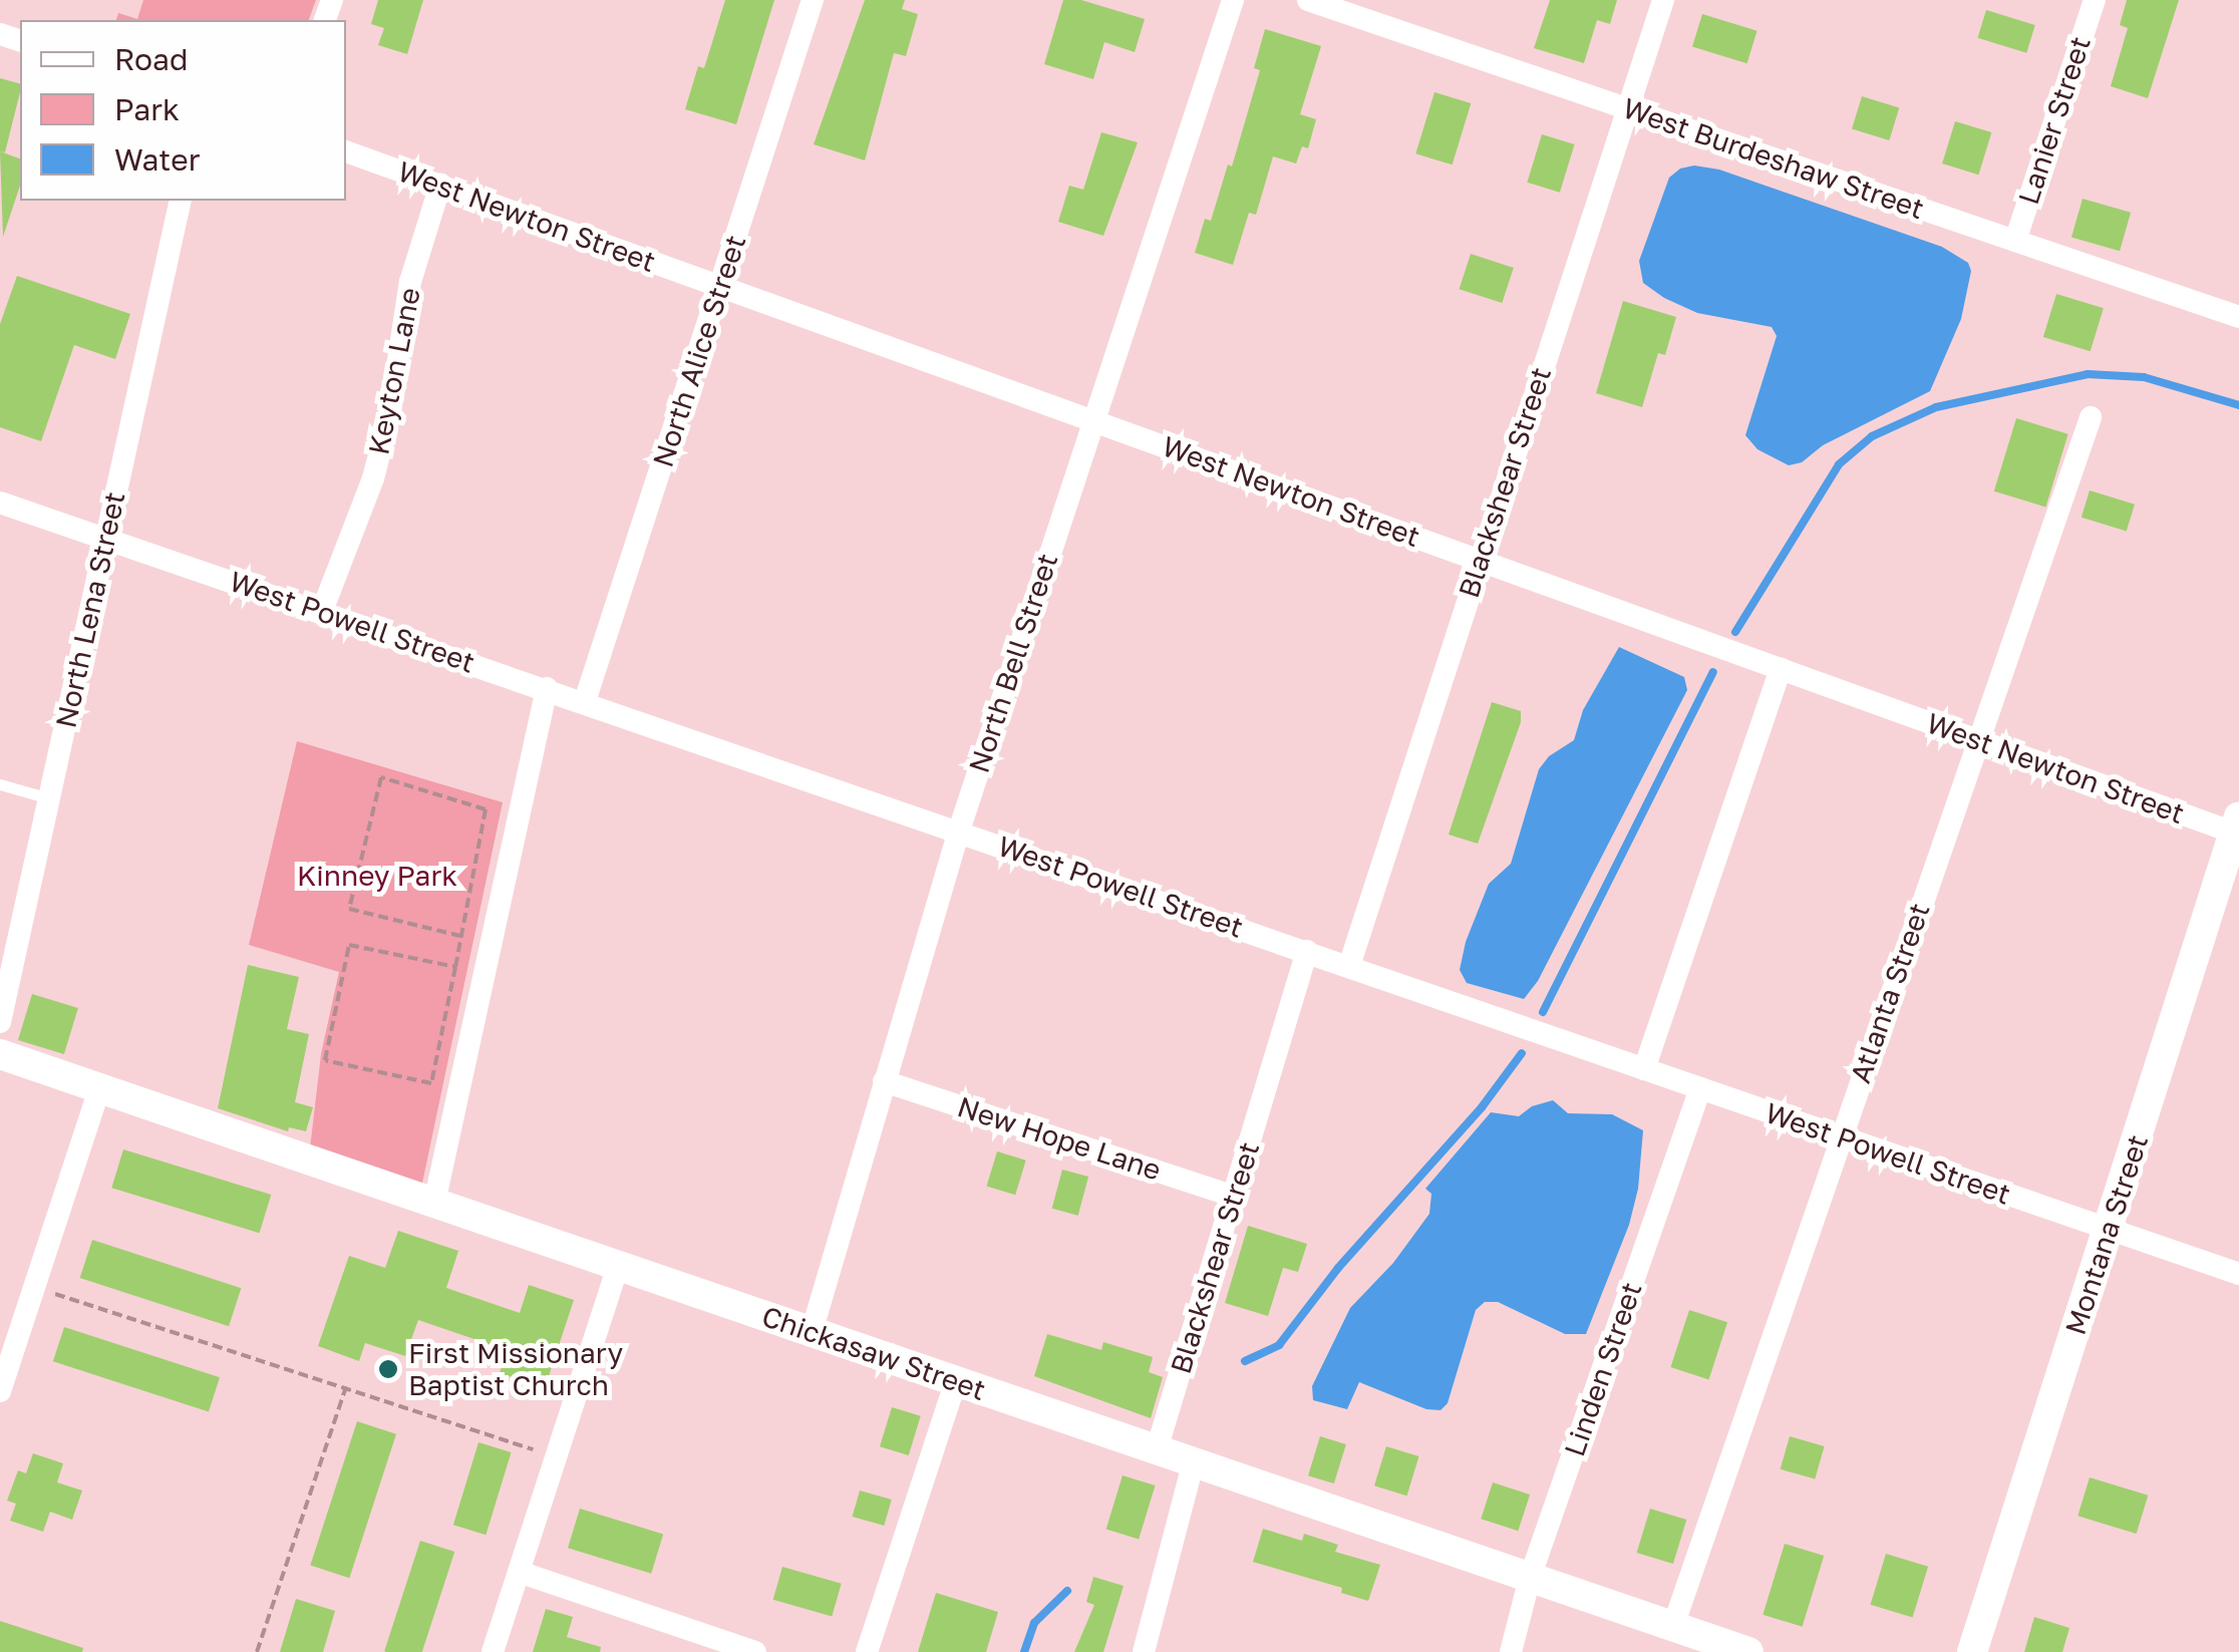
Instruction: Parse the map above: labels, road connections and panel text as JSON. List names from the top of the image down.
{
  "streets": {
    "street": [
      "Lanier Street",
      "West Burdeshaw Street",
      "West Newton Street",
      "North Alice Street",
      "Keyton Lane",
      "Blackshear Street",
      "North Lena Street",
      "West Powell Street",
      "North Bell Street",
      "Atlanta Street",
      "New Hope Lane",
      "Montana Street",
      "Chickasaw Street",
      "Linden Street"
    ]
  },
  "crossings": [
    ["Lanier Street", "West Burdeshaw Street"],
    ["West Burdeshaw Street", "Blackshear Street"],
    ["West Newton Street", "North Alice Street"],
    ["West Newton Street", "Keyton Lane"],
    ["West Newton Street", "Blackshear Street"],
    ["West Newton Street", "North Bell Street"],
    ["West Newton Street", "Atlanta Street"],
    ["West Newton Street", "Montana Street"],
    ["North Alice Street", "West Powell Street"],
    ["Keyton Lane", "West Powell Street"],
    ["Blackshear Street", "West Powell Street"],
    ["Blackshear Street", "New Hope Lane"],
    ["Blackshear Street", "Chickasaw Street"],
    ["North Lena Street", "West Powell Street"],
    ["West Powell Street", "North Bell Street"],
    ["West Powell Street", "Atlanta Street"],
    ["West Powell Street", "Montana Street"],
    ["West Powell Street", "Linden Street"],
    ["North Bell Street", "New Hope Lane"],
    ["North Bell Street", "Chickasaw Street"],
    ["Atlanta Street", "Chickasaw Street"],
    ["Chickasaw Street", "Linden Street"]
  ],
  "parks": ["Kinney Park"],
  "places": ["First Missionary Baptist Church"],
  "legend": ["Road", "Park", "Water"]
}
